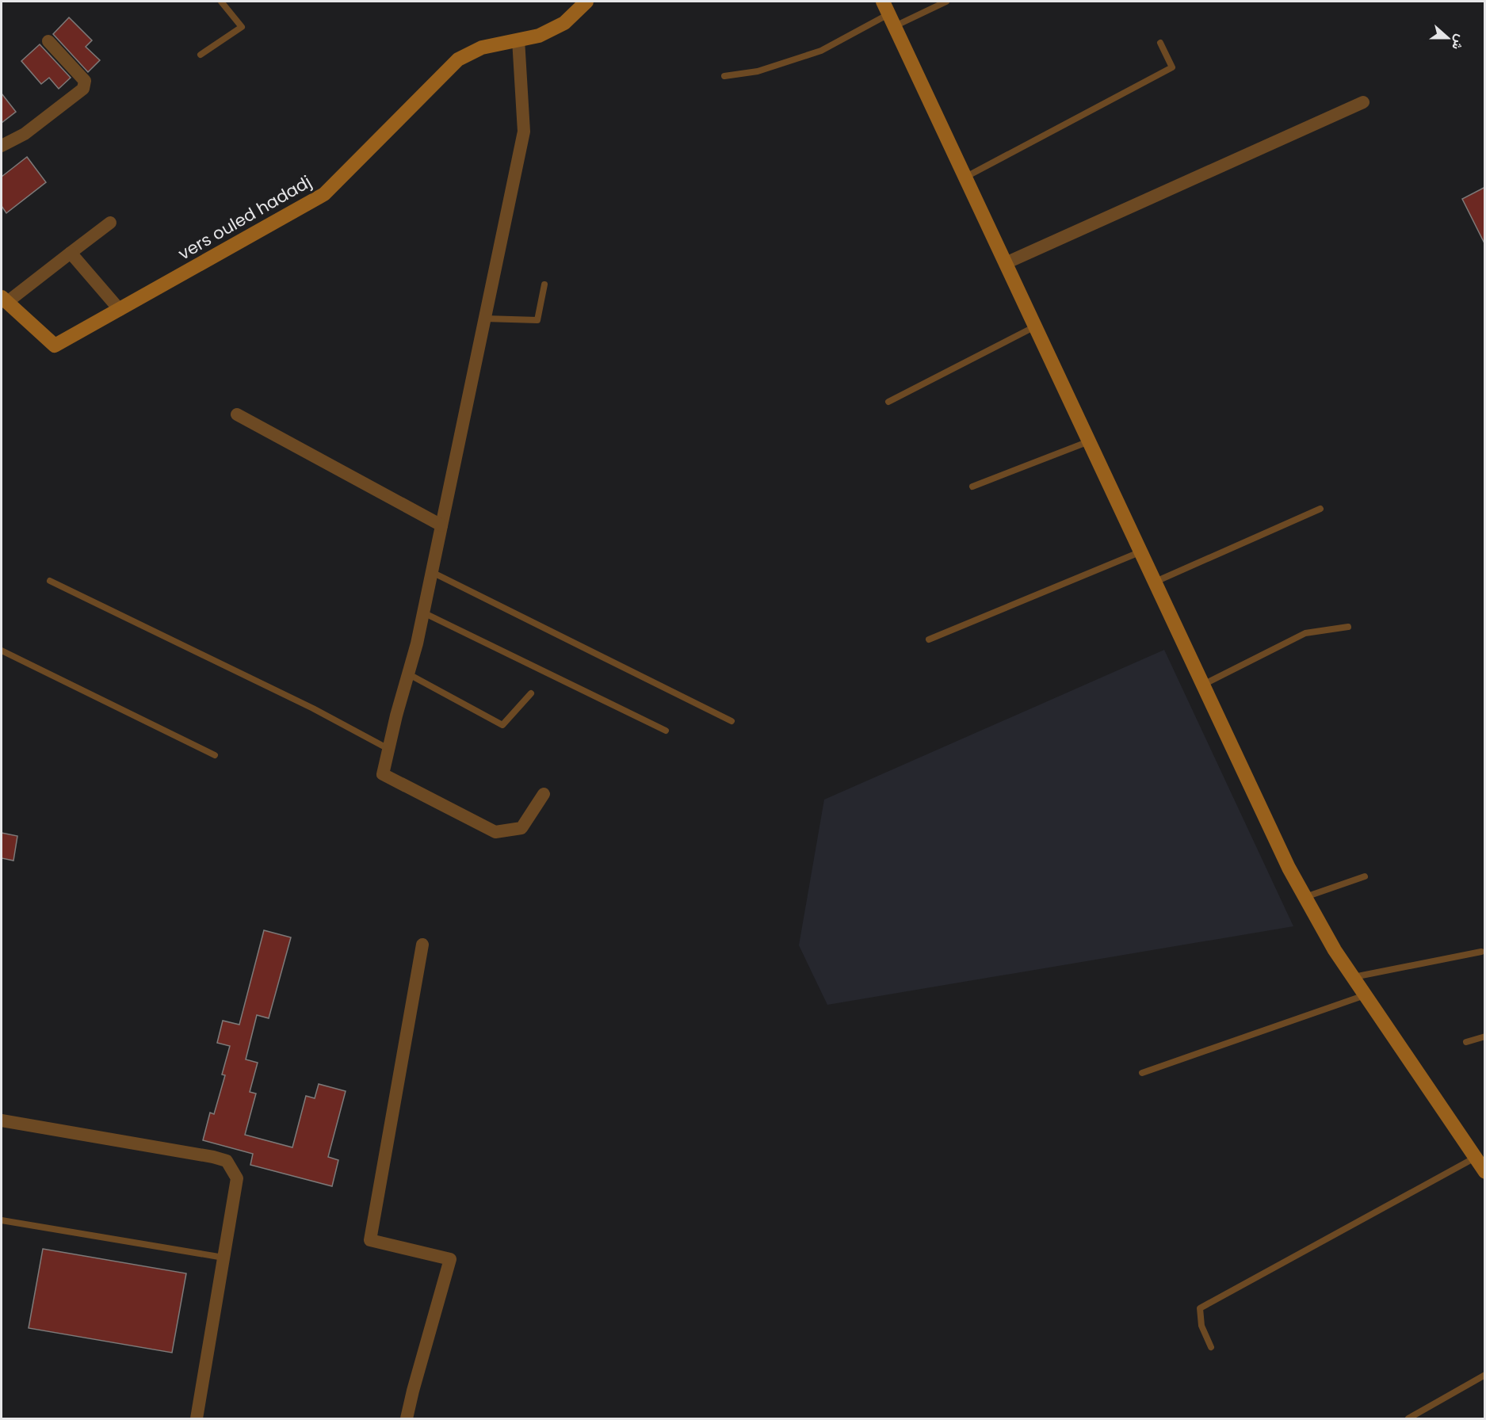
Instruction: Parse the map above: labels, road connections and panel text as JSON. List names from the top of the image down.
{
  "streets": {
    "street": ["vers ouled hadadj"]
  },
  "north": "right"
}
